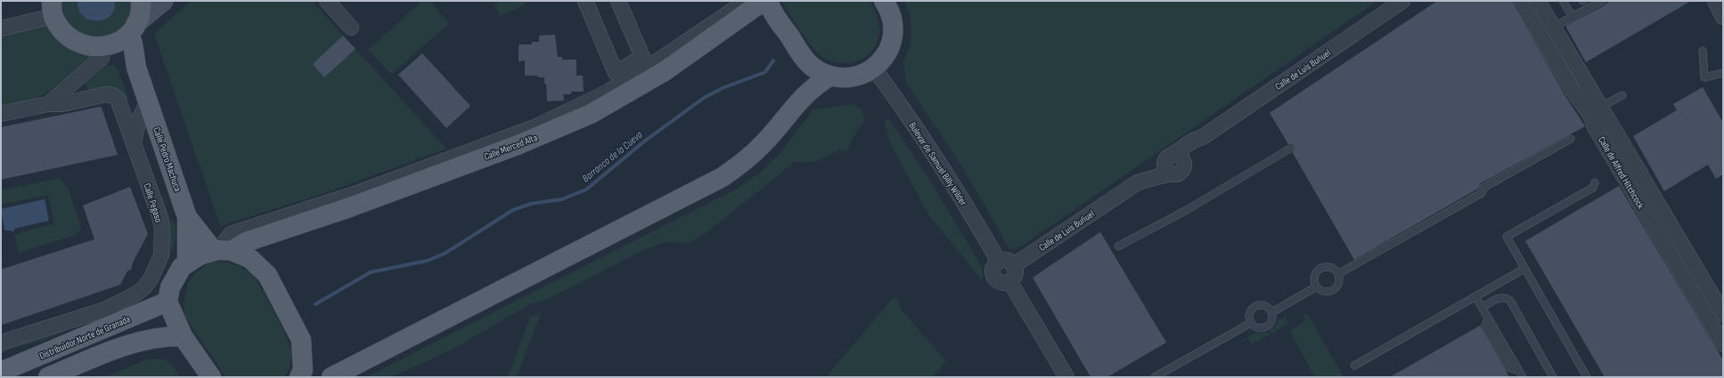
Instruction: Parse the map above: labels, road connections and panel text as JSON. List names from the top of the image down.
{
  "streets": {
    "main road": ["Calle Merced Alta", "Calle Pedro Machuca", "Distribuidor Norte de Granada"],
    "street": [
      "Calle de Luis Buñuel",
      "Bulevar de Samuel Billy Wilder",
      "Calle de Alfred Hitchcock",
      "Calle Pegaso"
    ]
  },
  "crossings": [
    ["Calle de Luis Buñuel", "Bulevar de Samuel Billy Wilder"],
    ["Calle Merced Alta", "Calle Pedro Machuca"],
    ["Calle Pedro Machuca", "Calle Pegaso"]
  ],
  "water": ["Barranco de la Cueva"]
}
